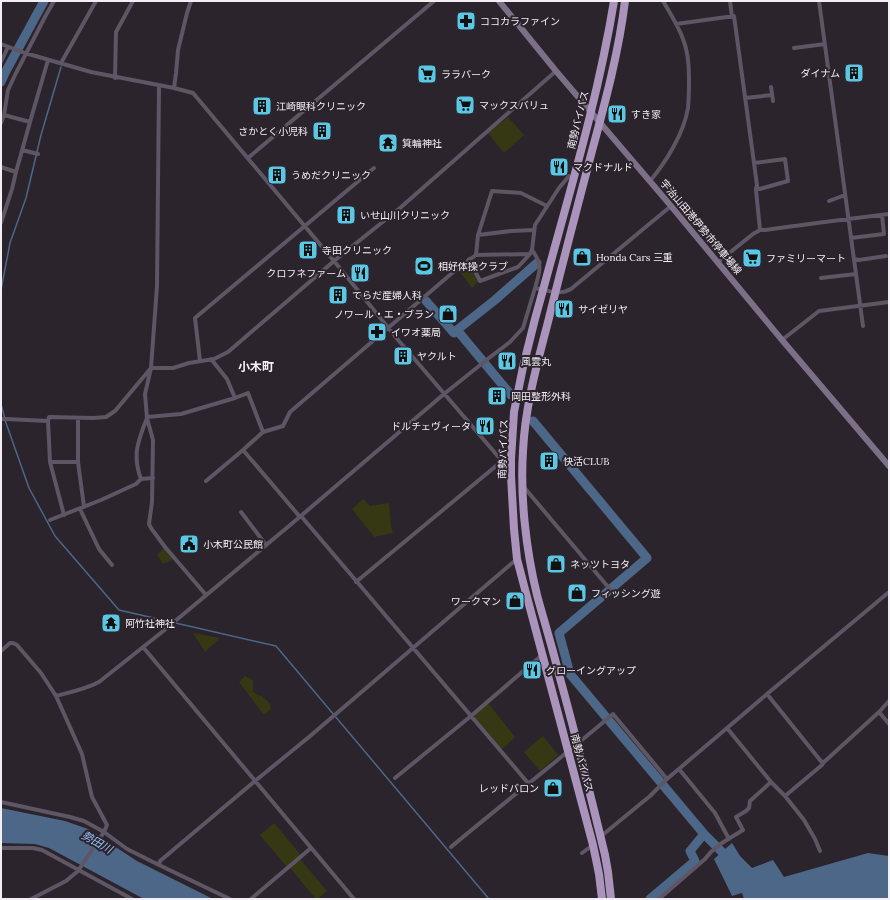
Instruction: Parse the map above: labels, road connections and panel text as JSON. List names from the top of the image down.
{
  "streets": {
    "highway": ["南勢バイパス"],
    "main road": ["宇治山田港伊勢市停車場線"]
  },
  "crossings": [
    ["南勢バイパス", "宇治山田港伊勢市停車場線"]
  ],
  "districts": ["小木町"],
  "water": ["勢田川"],
  "places": {
    "pharmacy": ["ココカラファイン", "イワオ薬局"],
    "building": [
      "ダイナム",
      "江崎眼科クリニック",
      "さかとく小児科",
      "うめだクリニック",
      "いせ山川クリニック",
      "寺田クリニック",
      "てらだ産婦人科",
      "ヤクルト",
      "岡田整形外科",
      "快活CLUB"
    ],
    "supermarket": ["ララパーク", "マックスバリュ", "ファミリーマート"],
    "restaurant": [
      "すき家",
      "マクドナルド",
      "クロフネファーム",
      "サイゼリヤ",
      "風雲丸",
      "ドルチェヴィータ",
      "グローイングアップ"
    ],
    "temple": ["箕輪神社", "阿竹社神社"],
    "shop": [
      "Honda Cars 三重",
      "ノワール・エ・ブラン",
      "ネッツトヨタ",
      "フィッシング遊",
      "ワークマン",
      "レッドバロン"
    ],
    "sports": ["相好体操クラブ"],
    "public building": ["小木町公民館"]
  }
}
